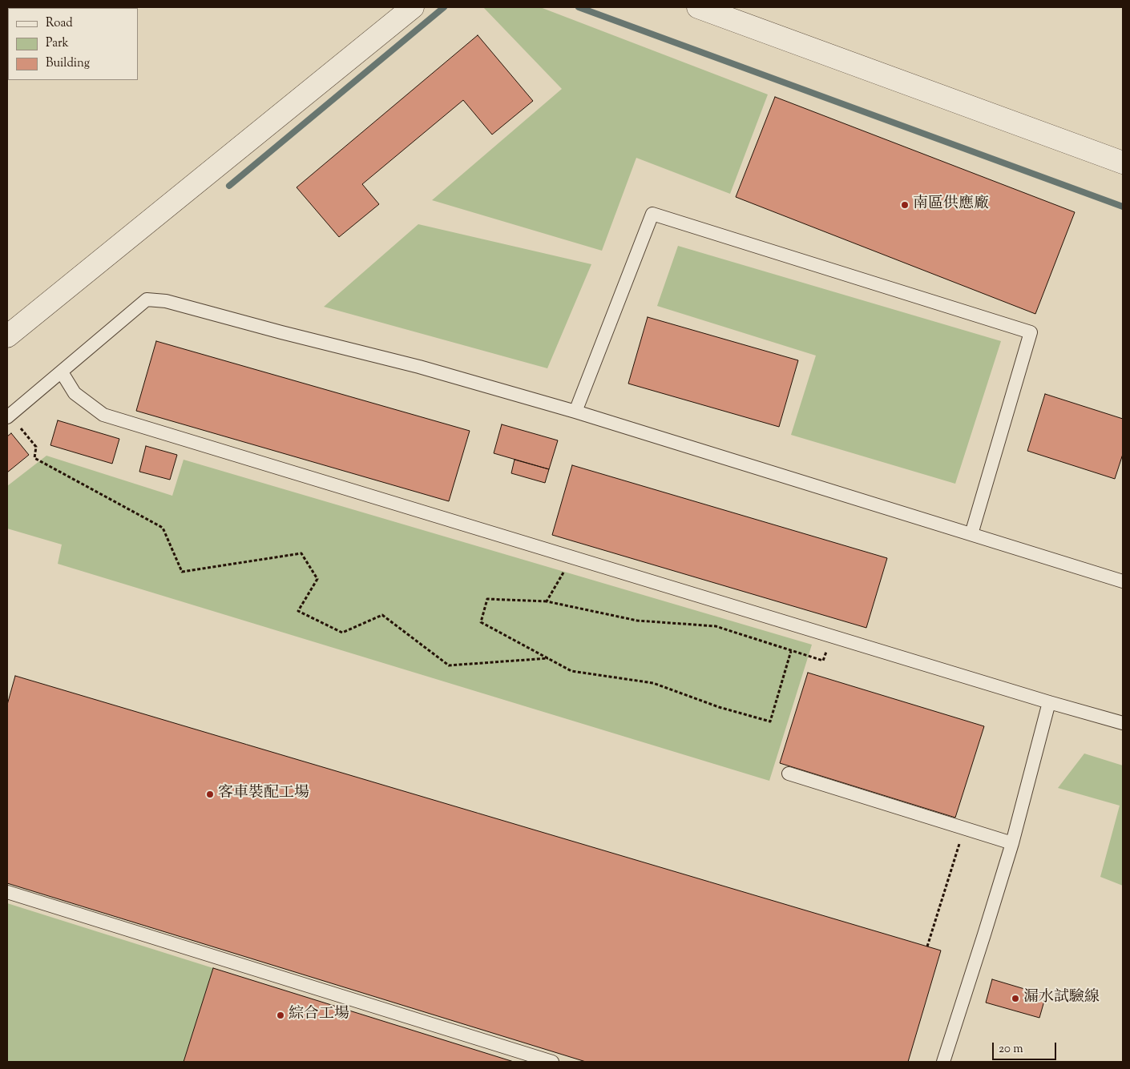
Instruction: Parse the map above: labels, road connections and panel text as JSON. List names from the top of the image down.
{
  "places": [
    "南區供應廠",
    "客車裝配工場",
    "漏水試驗線",
    "綜合工場"
  ],
  "legend": ["Road", "Park", "Building"],
  "scale_bar": "20 m"
}
